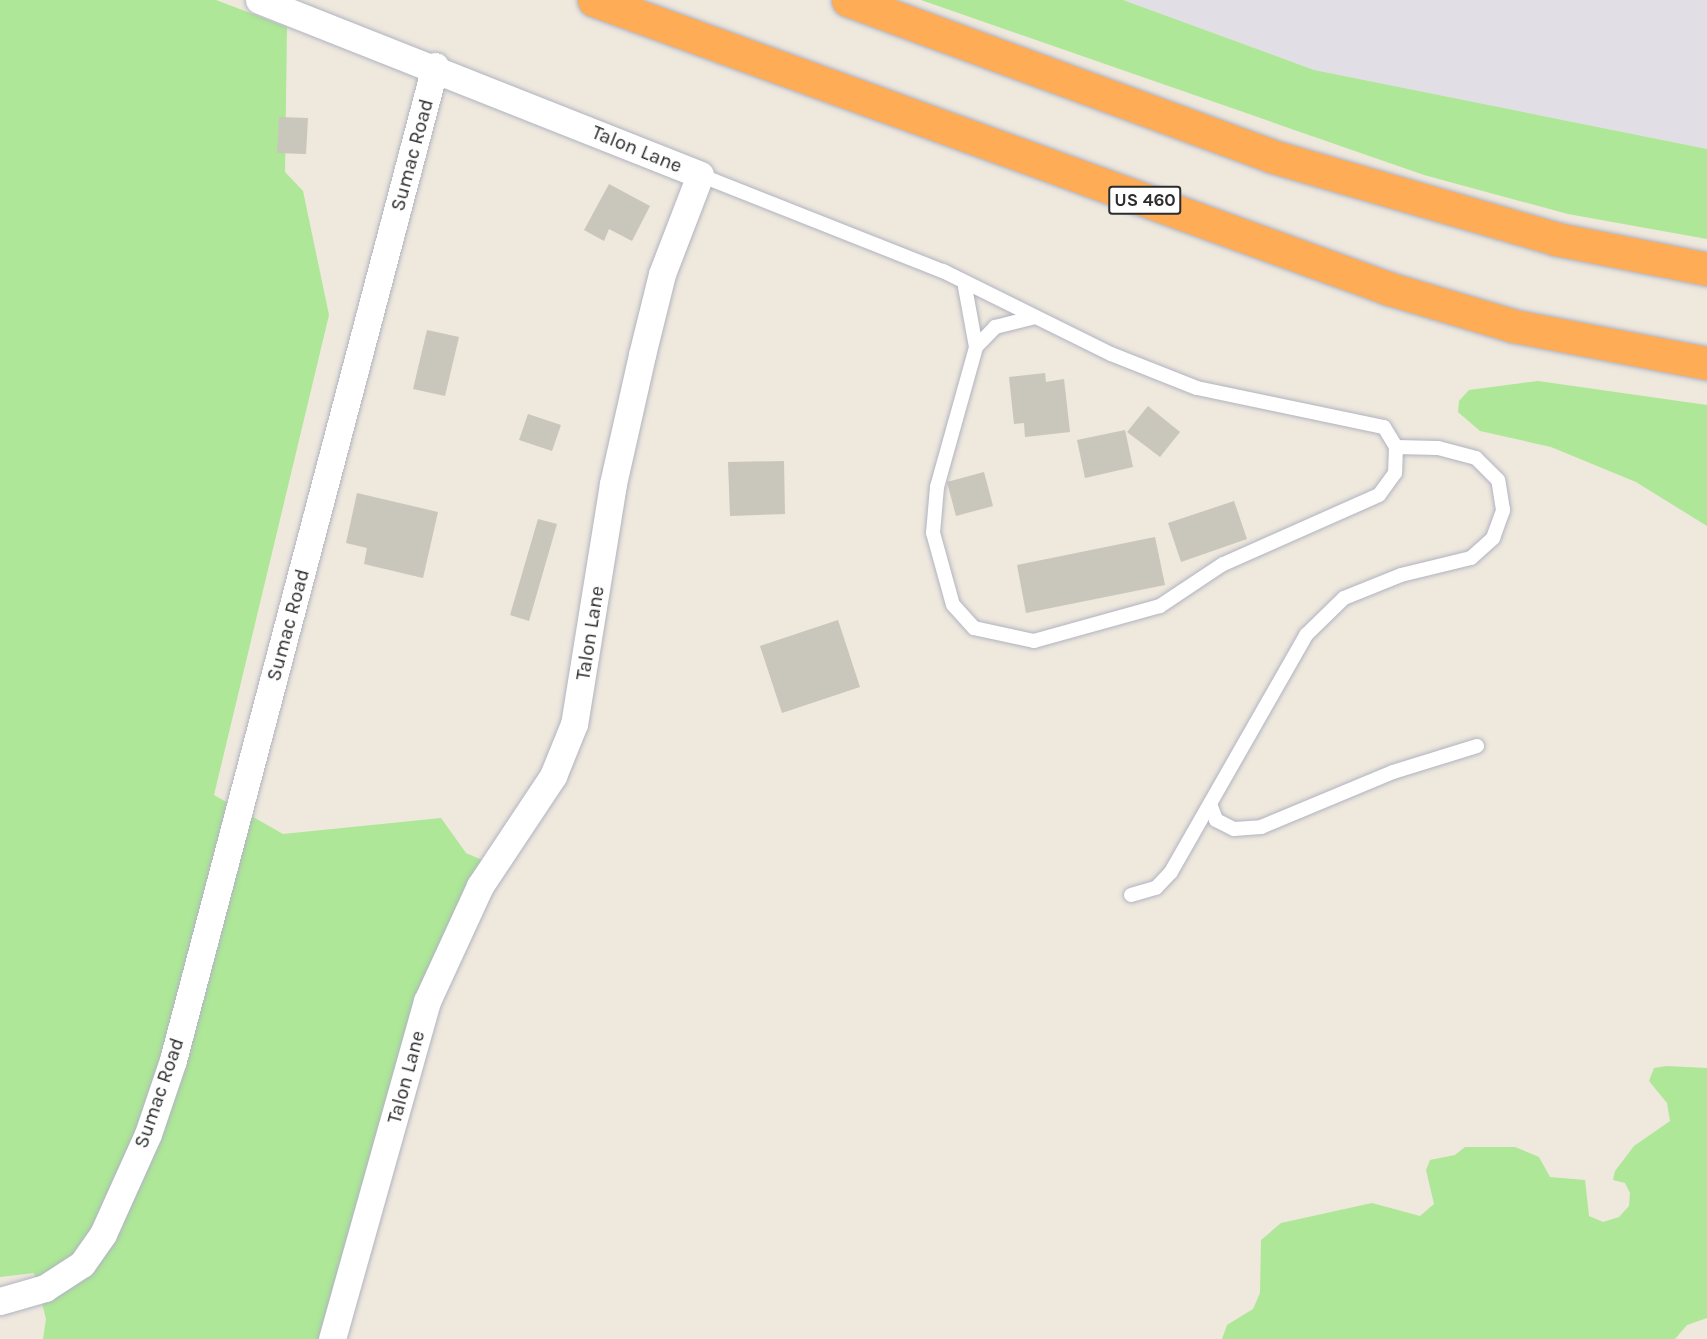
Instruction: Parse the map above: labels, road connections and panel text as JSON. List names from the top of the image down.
{
  "streets": {
    "highway": ["US 460"],
    "street": ["Talon Lane", "Sumac Road"]
  },
  "crossings": [
    ["Talon Lane", "Sumac Road"]
  ]
}
